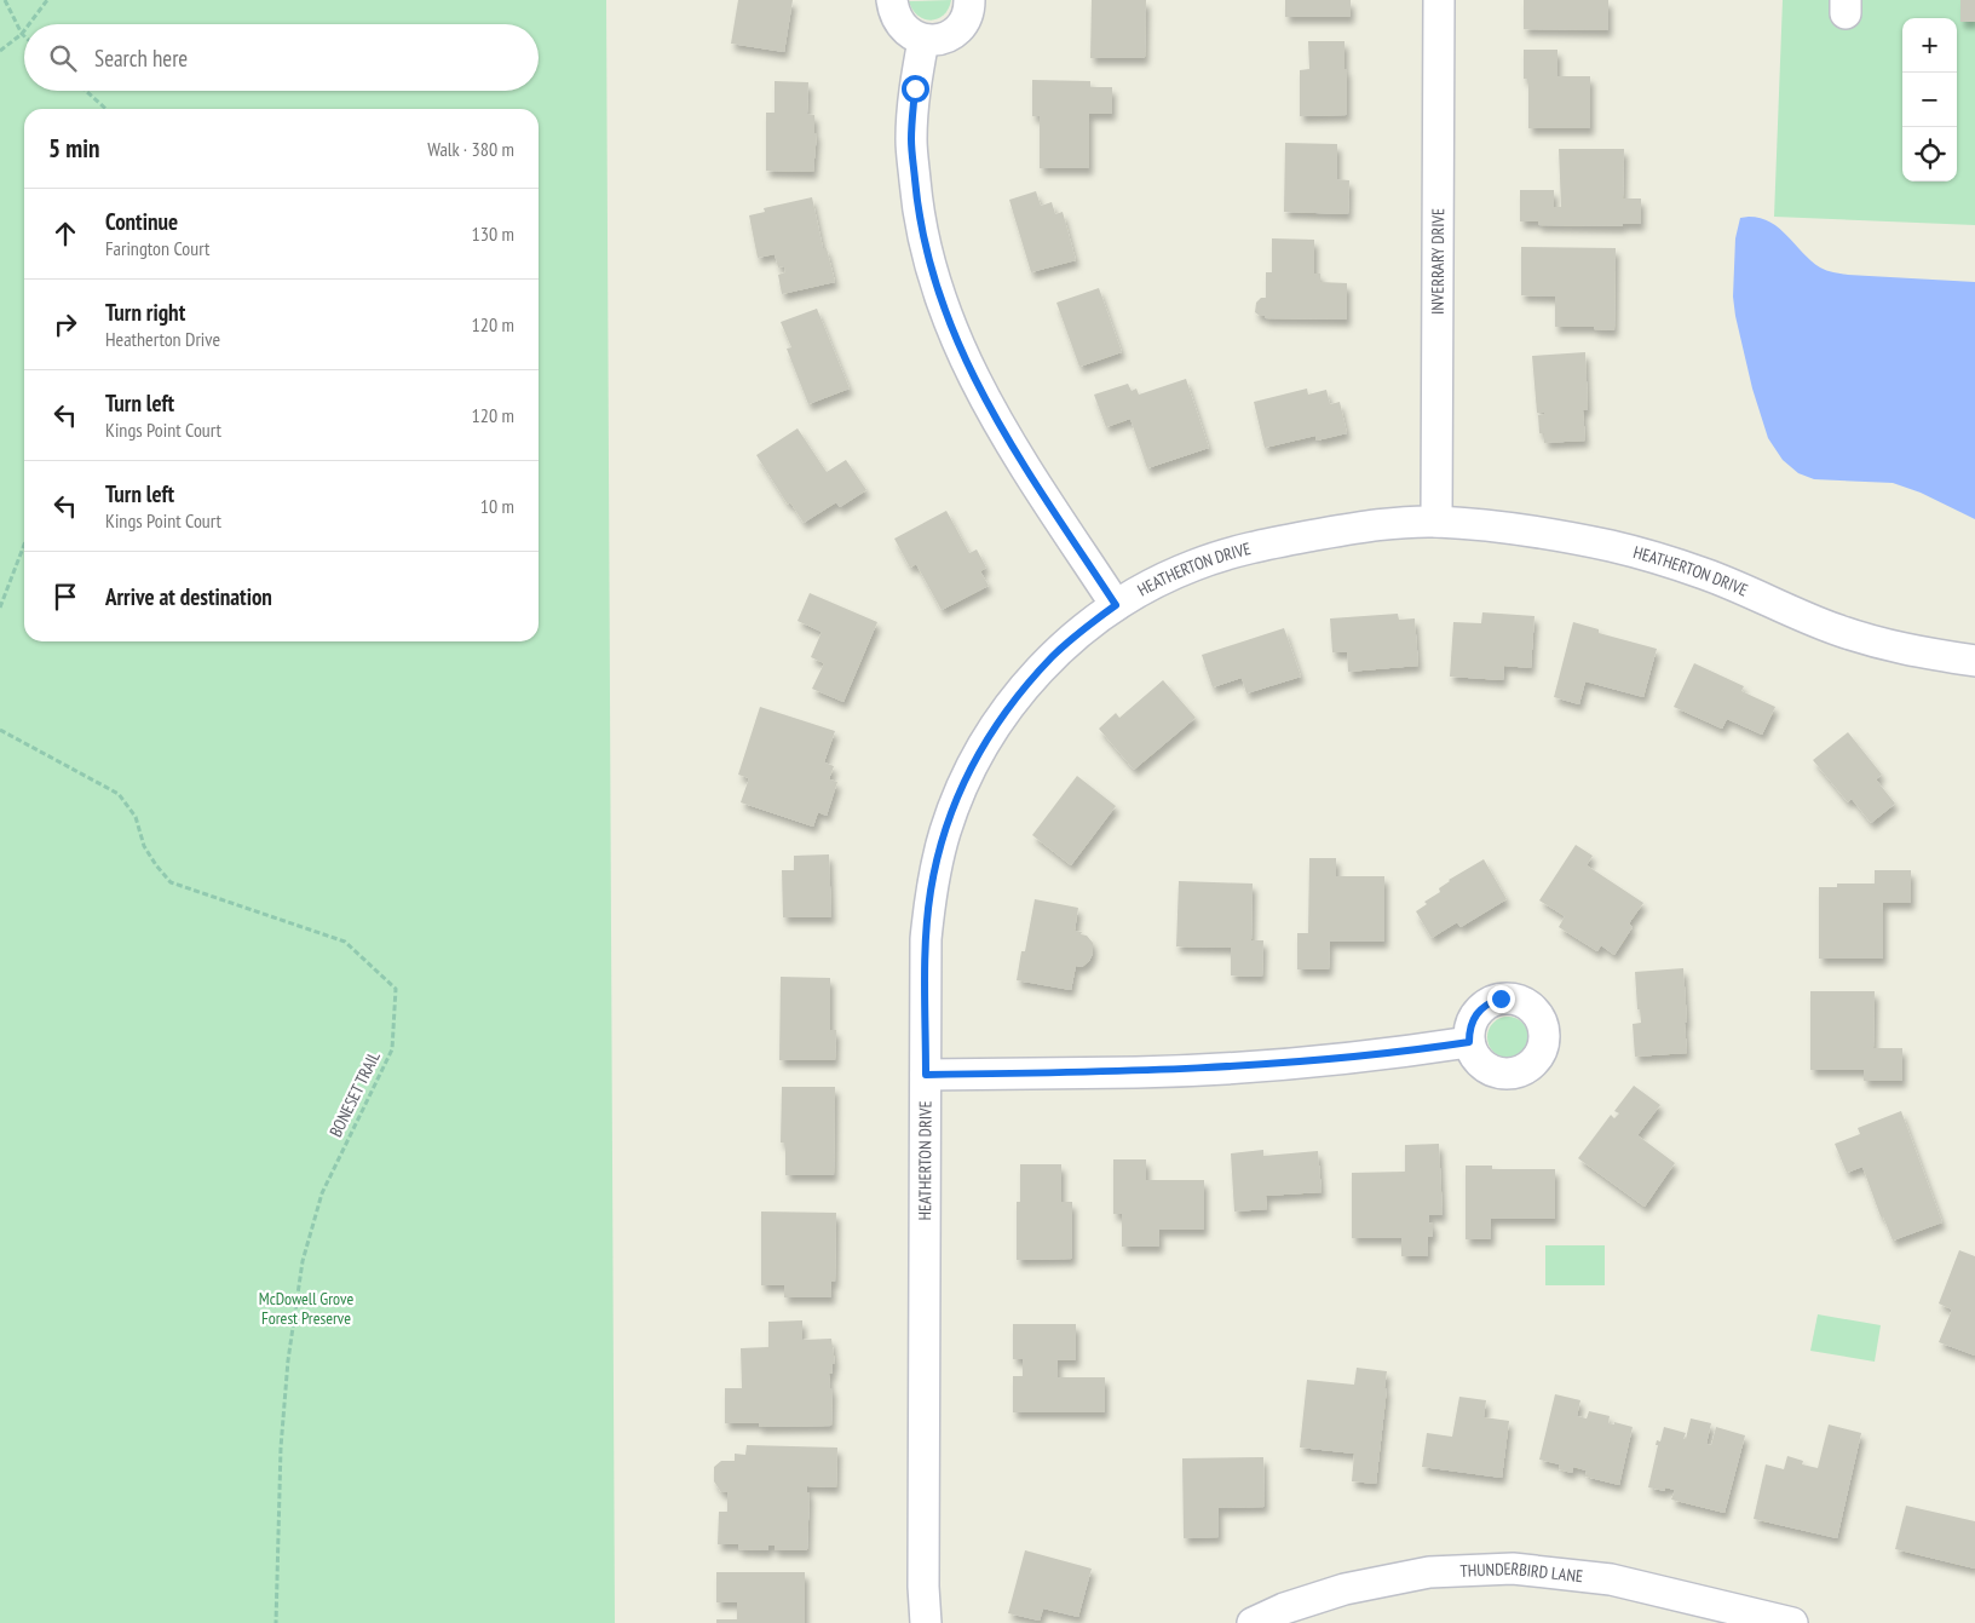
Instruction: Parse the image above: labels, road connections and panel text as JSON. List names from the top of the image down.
{
  "streets": {
    "street": ["INVERRARY DRIVE", "HEATHERTON DRIVE", "THUNDERBIRD LANE"],
    "path": ["BONESET TRAIL"]
  },
  "crossings": [
    ["INVERRARY DRIVE", "HEATHERTON DRIVE"]
  ],
  "parks": ["McDowell Grove Forest Preserve"],
  "page": {
    "map_buttons": ["+", "−"],
    "search": "Search here",
    "heading": ["5 min", "Walk · 380 m"],
    "list": [
      ["Continue", "Farington Court", "130 m"],
      ["Turn right", "Heatherton Drive", "120 m"],
      ["Turn left", "Kings Point Court", "120 m"],
      ["Turn left", "Kings Point Court", "10 m"],
      "Arrive at destination"
    ]
  }
}
